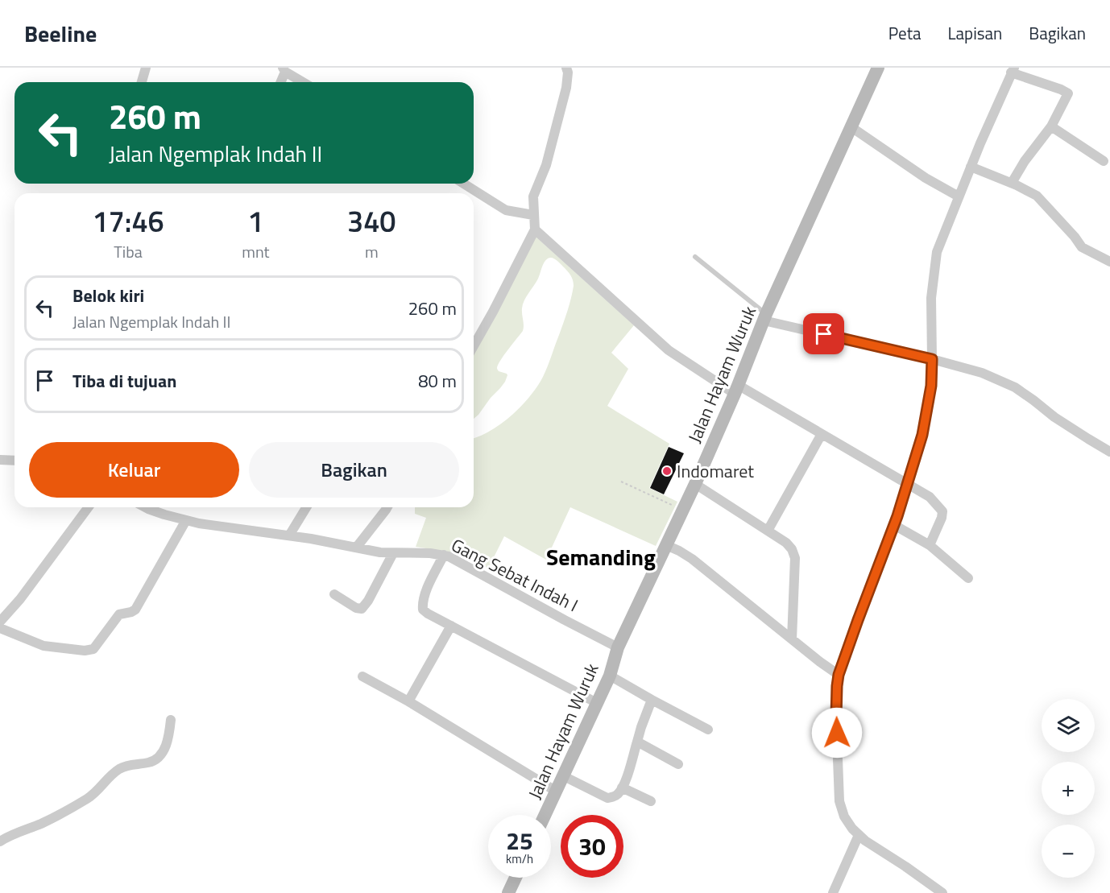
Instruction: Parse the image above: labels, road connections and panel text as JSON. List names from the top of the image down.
{
  "streets": {
    "main road": ["Jalan Hayam Wuruk"],
    "street": ["Gang Sebat Indah I"]
  },
  "crossings": [
    ["Jalan Hayam Wuruk", "Gang Sebat Indah I"]
  ],
  "districts": ["Semanding"],
  "places": ["Indomaret"],
  "page": {
    "header": "Beeline",
    "nav": ["Peta", "Lapisan", "Bagikan"],
    "turn": ["260 m", "Jalan Ngemplak Indah II"],
    "eta": [
      "17:46",
      "Tiba",
      "1",
      "mnt",
      "340",
      "m"
    ],
    "list": [
      {
        "name": "Belok kiri",
        "note": "Jalan Ngemplak Indah II",
        "value": "260 m"
      },
      {
        "name": "Tiba di tujuan",
        "value": "80 m"
      }
    ],
    "buttons": ["Keluar", "Bagikan"],
    "map_buttons": ["+", "−"],
    "speed": "25 km/h",
    "limit": "30"
  }
}
